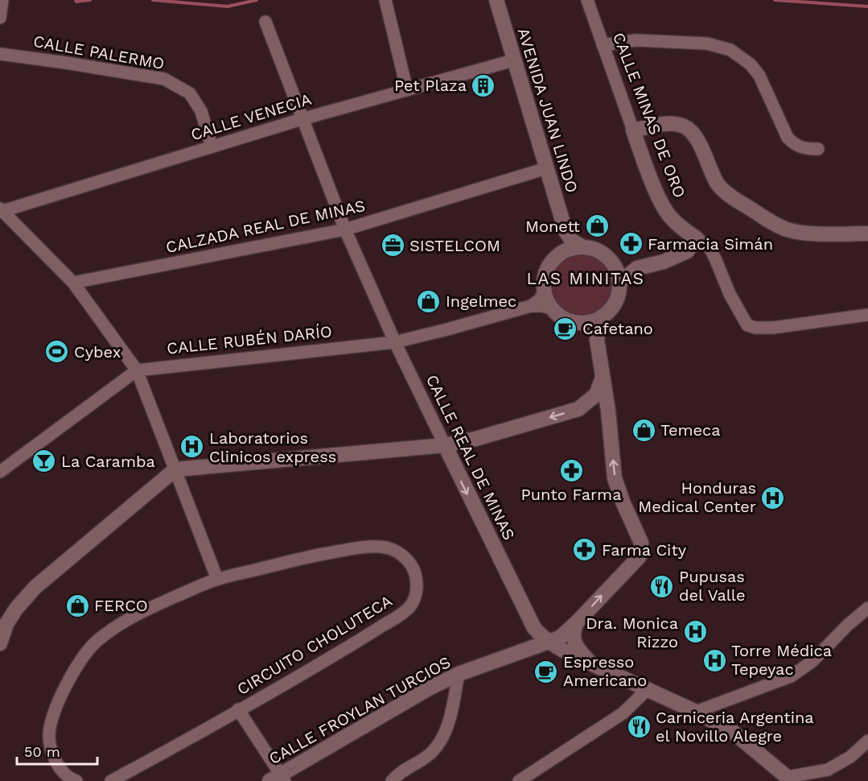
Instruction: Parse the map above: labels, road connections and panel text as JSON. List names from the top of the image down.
{
  "streets": {
    "street": [
      "CALLE PALERMO",
      "AVENIDA JUAN LINDO",
      "CALLE MINAS DE ORO",
      "CALLE VENECIA",
      "CALZADA REAL DE MINAS",
      "CALLE RUBÉN DARÍO",
      "CALLE REAL DE MINAS",
      "CIRCUITO CHOLUTECA",
      "CALLE FROYLAN TURCIOS"
    ]
  },
  "crossings": [
    ["CALLE PALERMO", "CALLE VENECIA"],
    ["AVENIDA JUAN LINDO", "CALLE VENECIA"],
    ["AVENIDA JUAN LINDO", "CALZADA REAL DE MINAS"],
    ["AVENIDA JUAN LINDO", "CALLE RUBÉN DARÍO"],
    ["CALLE VENECIA", "CALLE REAL DE MINAS"],
    ["CALZADA REAL DE MINAS", "CALLE REAL DE MINAS"],
    ["CALLE RUBÉN DARÍO", "CALLE REAL DE MINAS"],
    ["CALLE REAL DE MINAS", "CALLE FROYLAN TURCIOS"]
  ],
  "districts": ["LAS MINITAS"],
  "places": {
    "building": ["Pet Plaza"],
    "shop": [
      "Monett",
      "Ingelmec",
      "Temeca",
      "FERCO"
    ],
    "pharmacy": ["Farmacia Simán", "Punto Farma", "Farma City"],
    "office": ["SISTELCOM"],
    "cafe": ["Cafetano", "Espresso Americano"],
    "sports": ["Cybex"],
    "hospital": [
      "Laboratorios Clinicos express",
      "Honduras Medical Center",
      "Dra. Monica Rizzo",
      "Torre Médica Tepeyac"
    ],
    "bar": ["La Caramba"],
    "restaurant": ["Pupusas del Valle", "Carniceria Argentina el Novillo Alegre"]
  },
  "scale_bar": "50 m"
}
